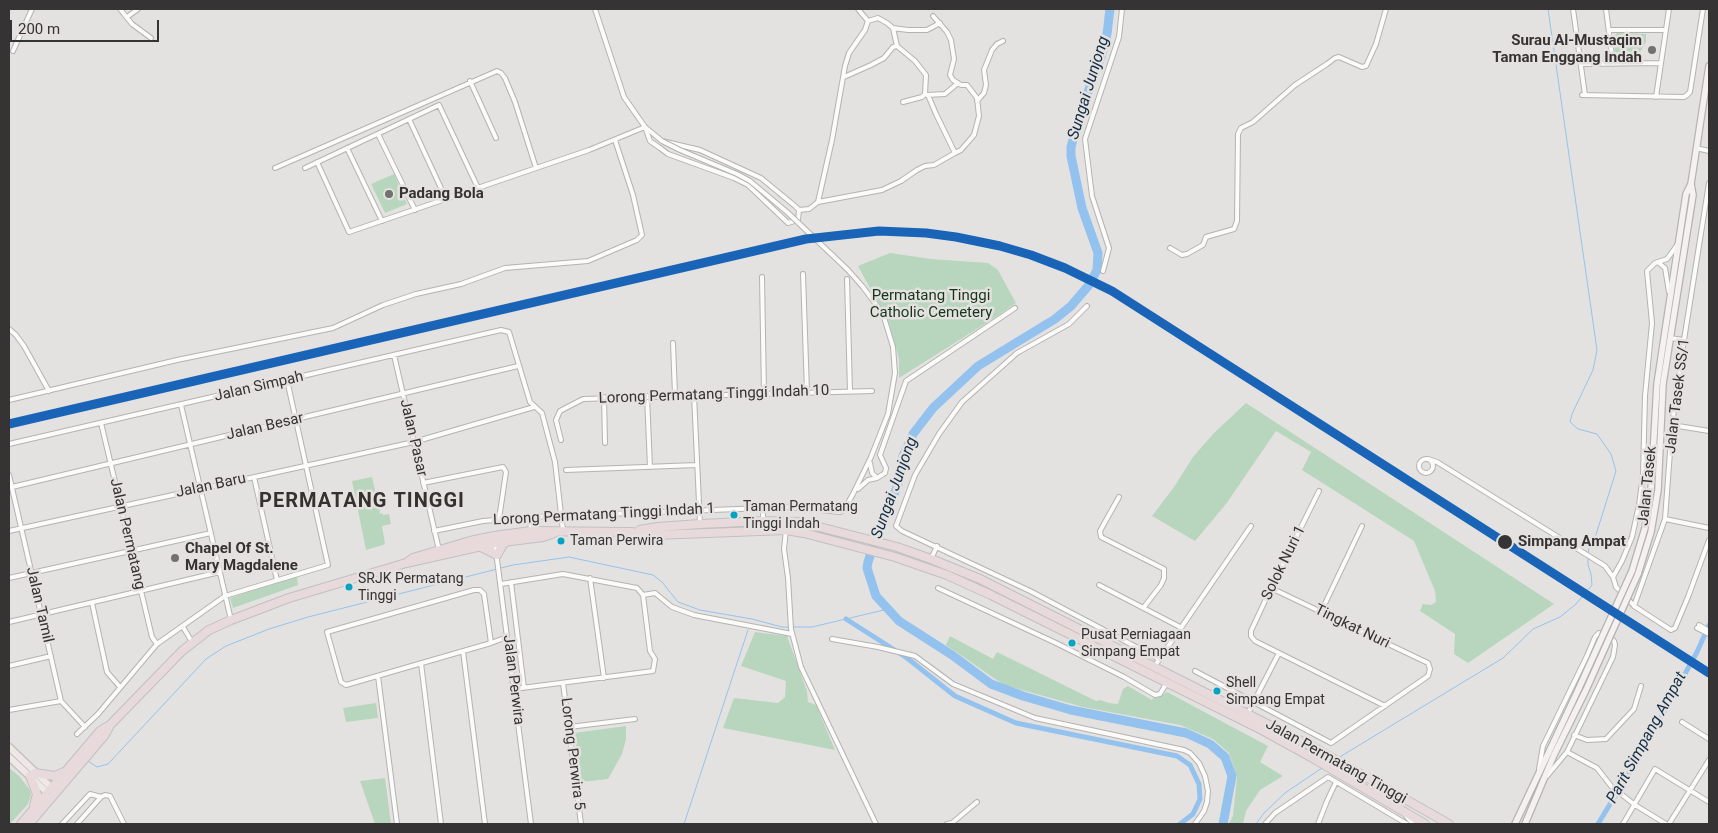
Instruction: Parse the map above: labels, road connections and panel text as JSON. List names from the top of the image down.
{
  "streets": {
    "highway": ["Jalan Permatang Tinggi"],
    "main road": ["Jalan Tasek"],
    "street": [
      "Jalan Simpah",
      "Lorong Permatang Tinggi Indah 10",
      "Jalan Tasek SS/1",
      "Jalan Besar",
      "Jalan Pasar",
      "Jalan Baru",
      "Lorong Permatang Tinggi Indah 1",
      "Jalan Permatang",
      "Solok Nuri 1",
      "Jalan Tamil",
      "Tingkat Nuri",
      "Jalan Perwira",
      "Lorong Perwira 5"
    ]
  },
  "crossings": [
    ["Jalan Simpah", "Jalan Besar"],
    ["Jalan Simpah", "Jalan Pasar"],
    ["Jalan Simpah", "Jalan Permatang"],
    ["Jalan Besar", "Jalan Pasar"],
    ["Jalan Besar", "Jalan Permatang"],
    ["Jalan Besar", "Jalan Tamil"],
    ["Jalan Pasar", "Jalan Baru"],
    ["Jalan Pasar", "Lorong Permatang Tinggi Indah 1"],
    ["Jalan Pasar", "Jalan Permatang Tinggi"],
    ["Jalan Baru", "Jalan Permatang"],
    ["Jalan Baru", "Jalan Tamil"],
    ["Solok Nuri 1", "Tingkat Nuri"],
    ["Tingkat Nuri", "Jalan Permatang Tinggi"],
    ["Jalan Perwira", "Jalan Permatang Tinggi"]
  ],
  "districts": ["PERMATANG TINGGI"],
  "water": ["Sungai Junjong", "Parit Simpang Ampat"],
  "parks": ["Permatang Tinggi Catholic Cemetery"],
  "places": [
    "Surau Al-Mustaqim Taman Enggang Indah",
    "Padang Bola",
    "Taman Permatang Tinggi Indah",
    "Taman Perwira",
    "Simpang Ampat",
    "Chapel Of St. Mary Magdalene",
    "SRJK Permatang Tinggi",
    "Pusat Perniagaan Simpang Empat",
    "Shell Simpang Empat"
  ],
  "scale_bar": "200 m"
}
